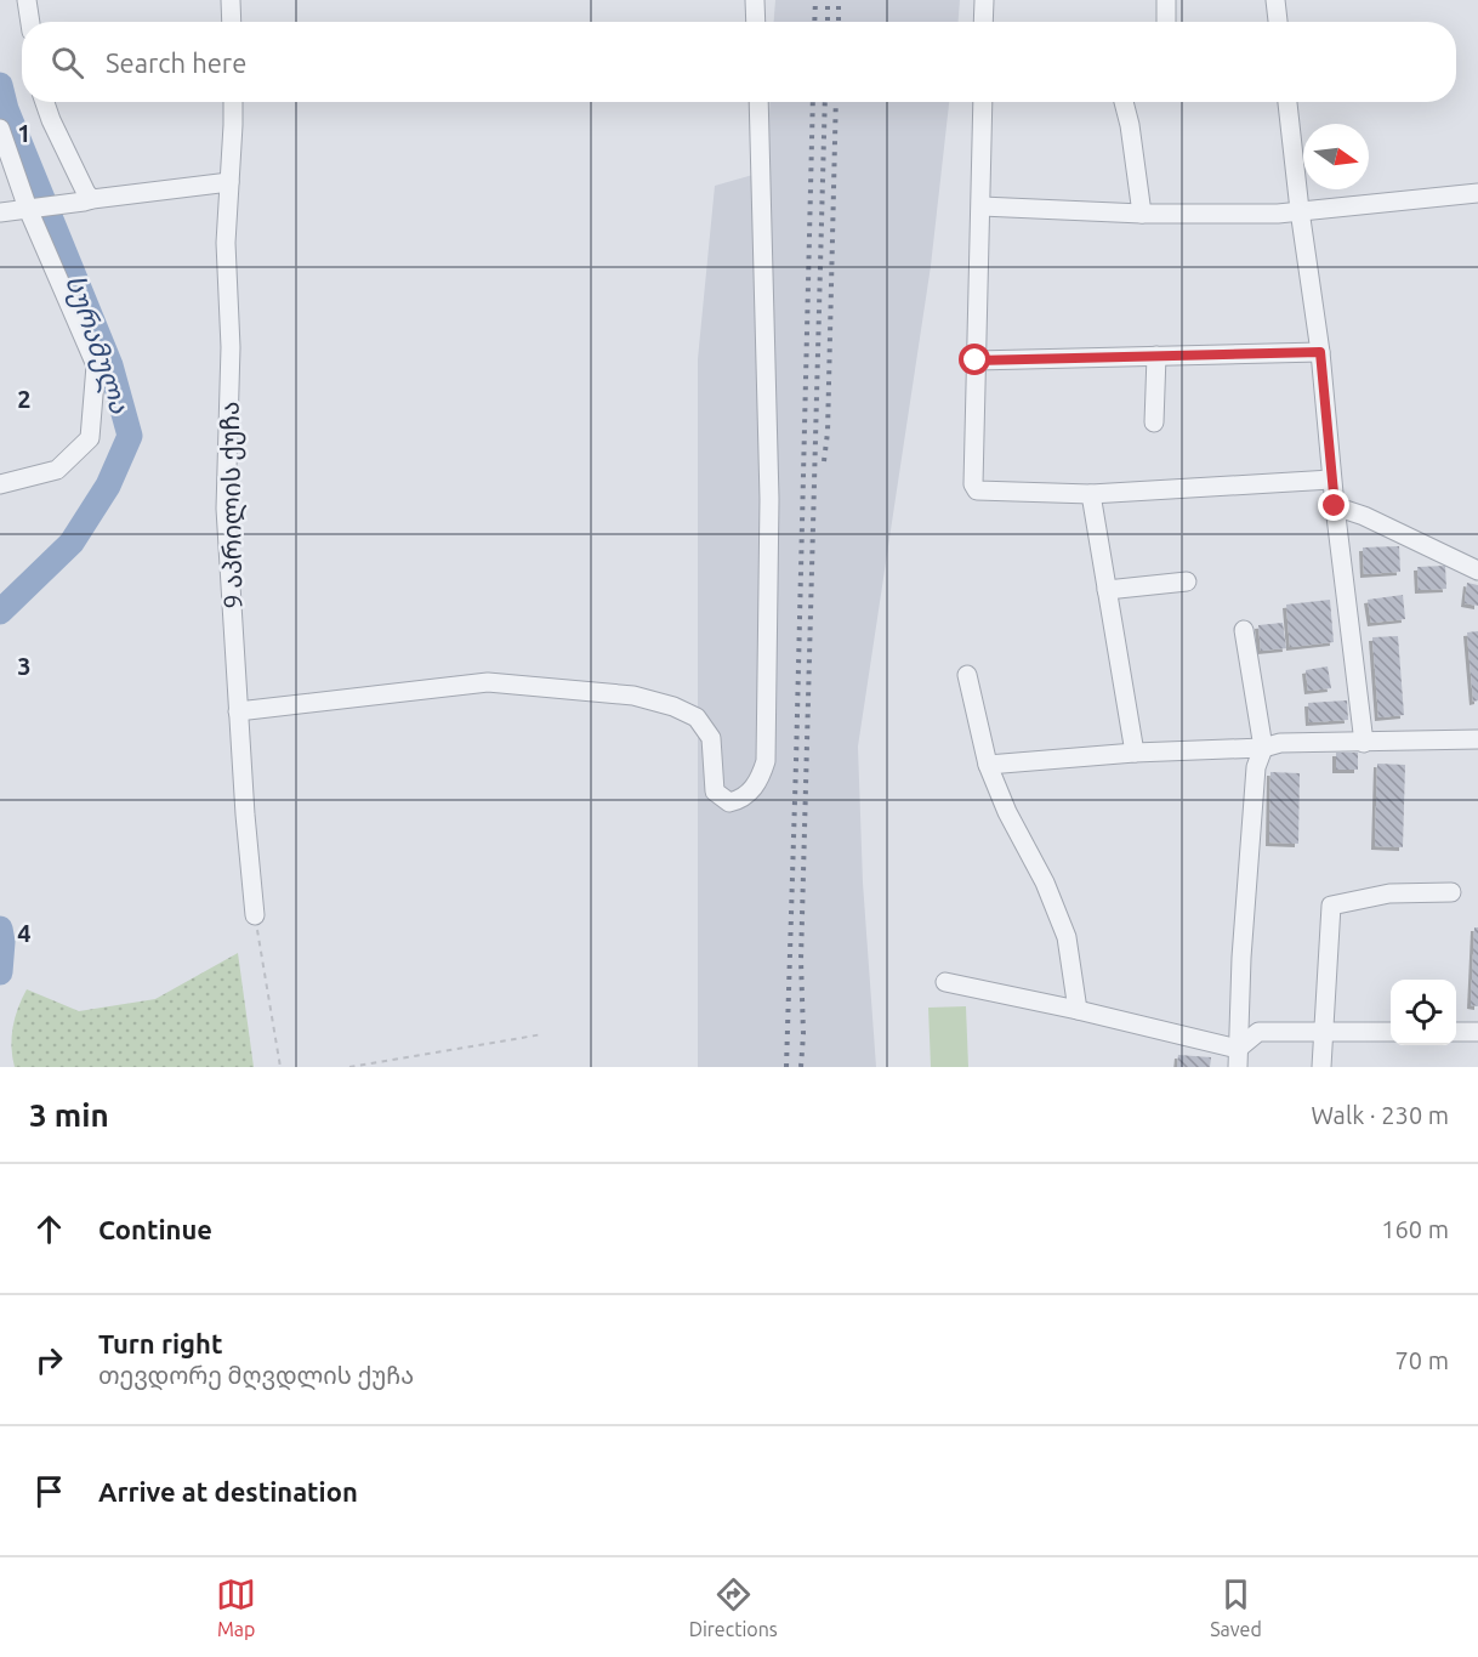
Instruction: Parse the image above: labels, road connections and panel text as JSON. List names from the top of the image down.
{
  "streets": {
    "street": ["9 აპრილის ქუჩა"]
  },
  "water": ["სურამულა"],
  "north": "right",
  "page": {
    "search": "Search here",
    "heading": ["3 min", "Walk · 230 m"],
    "list": [
      ["Continue", "160 m"],
      ["Turn right", "თევდორე მღვდლის ქუჩა", "70 m"],
      "Arrive at destination"
    ],
    "nav": ["Map", "Directions", "Saved"]
  },
  "grid": {
    "rows": [
      "1",
      "2",
      "3",
      "4"
    ]
  }
}
